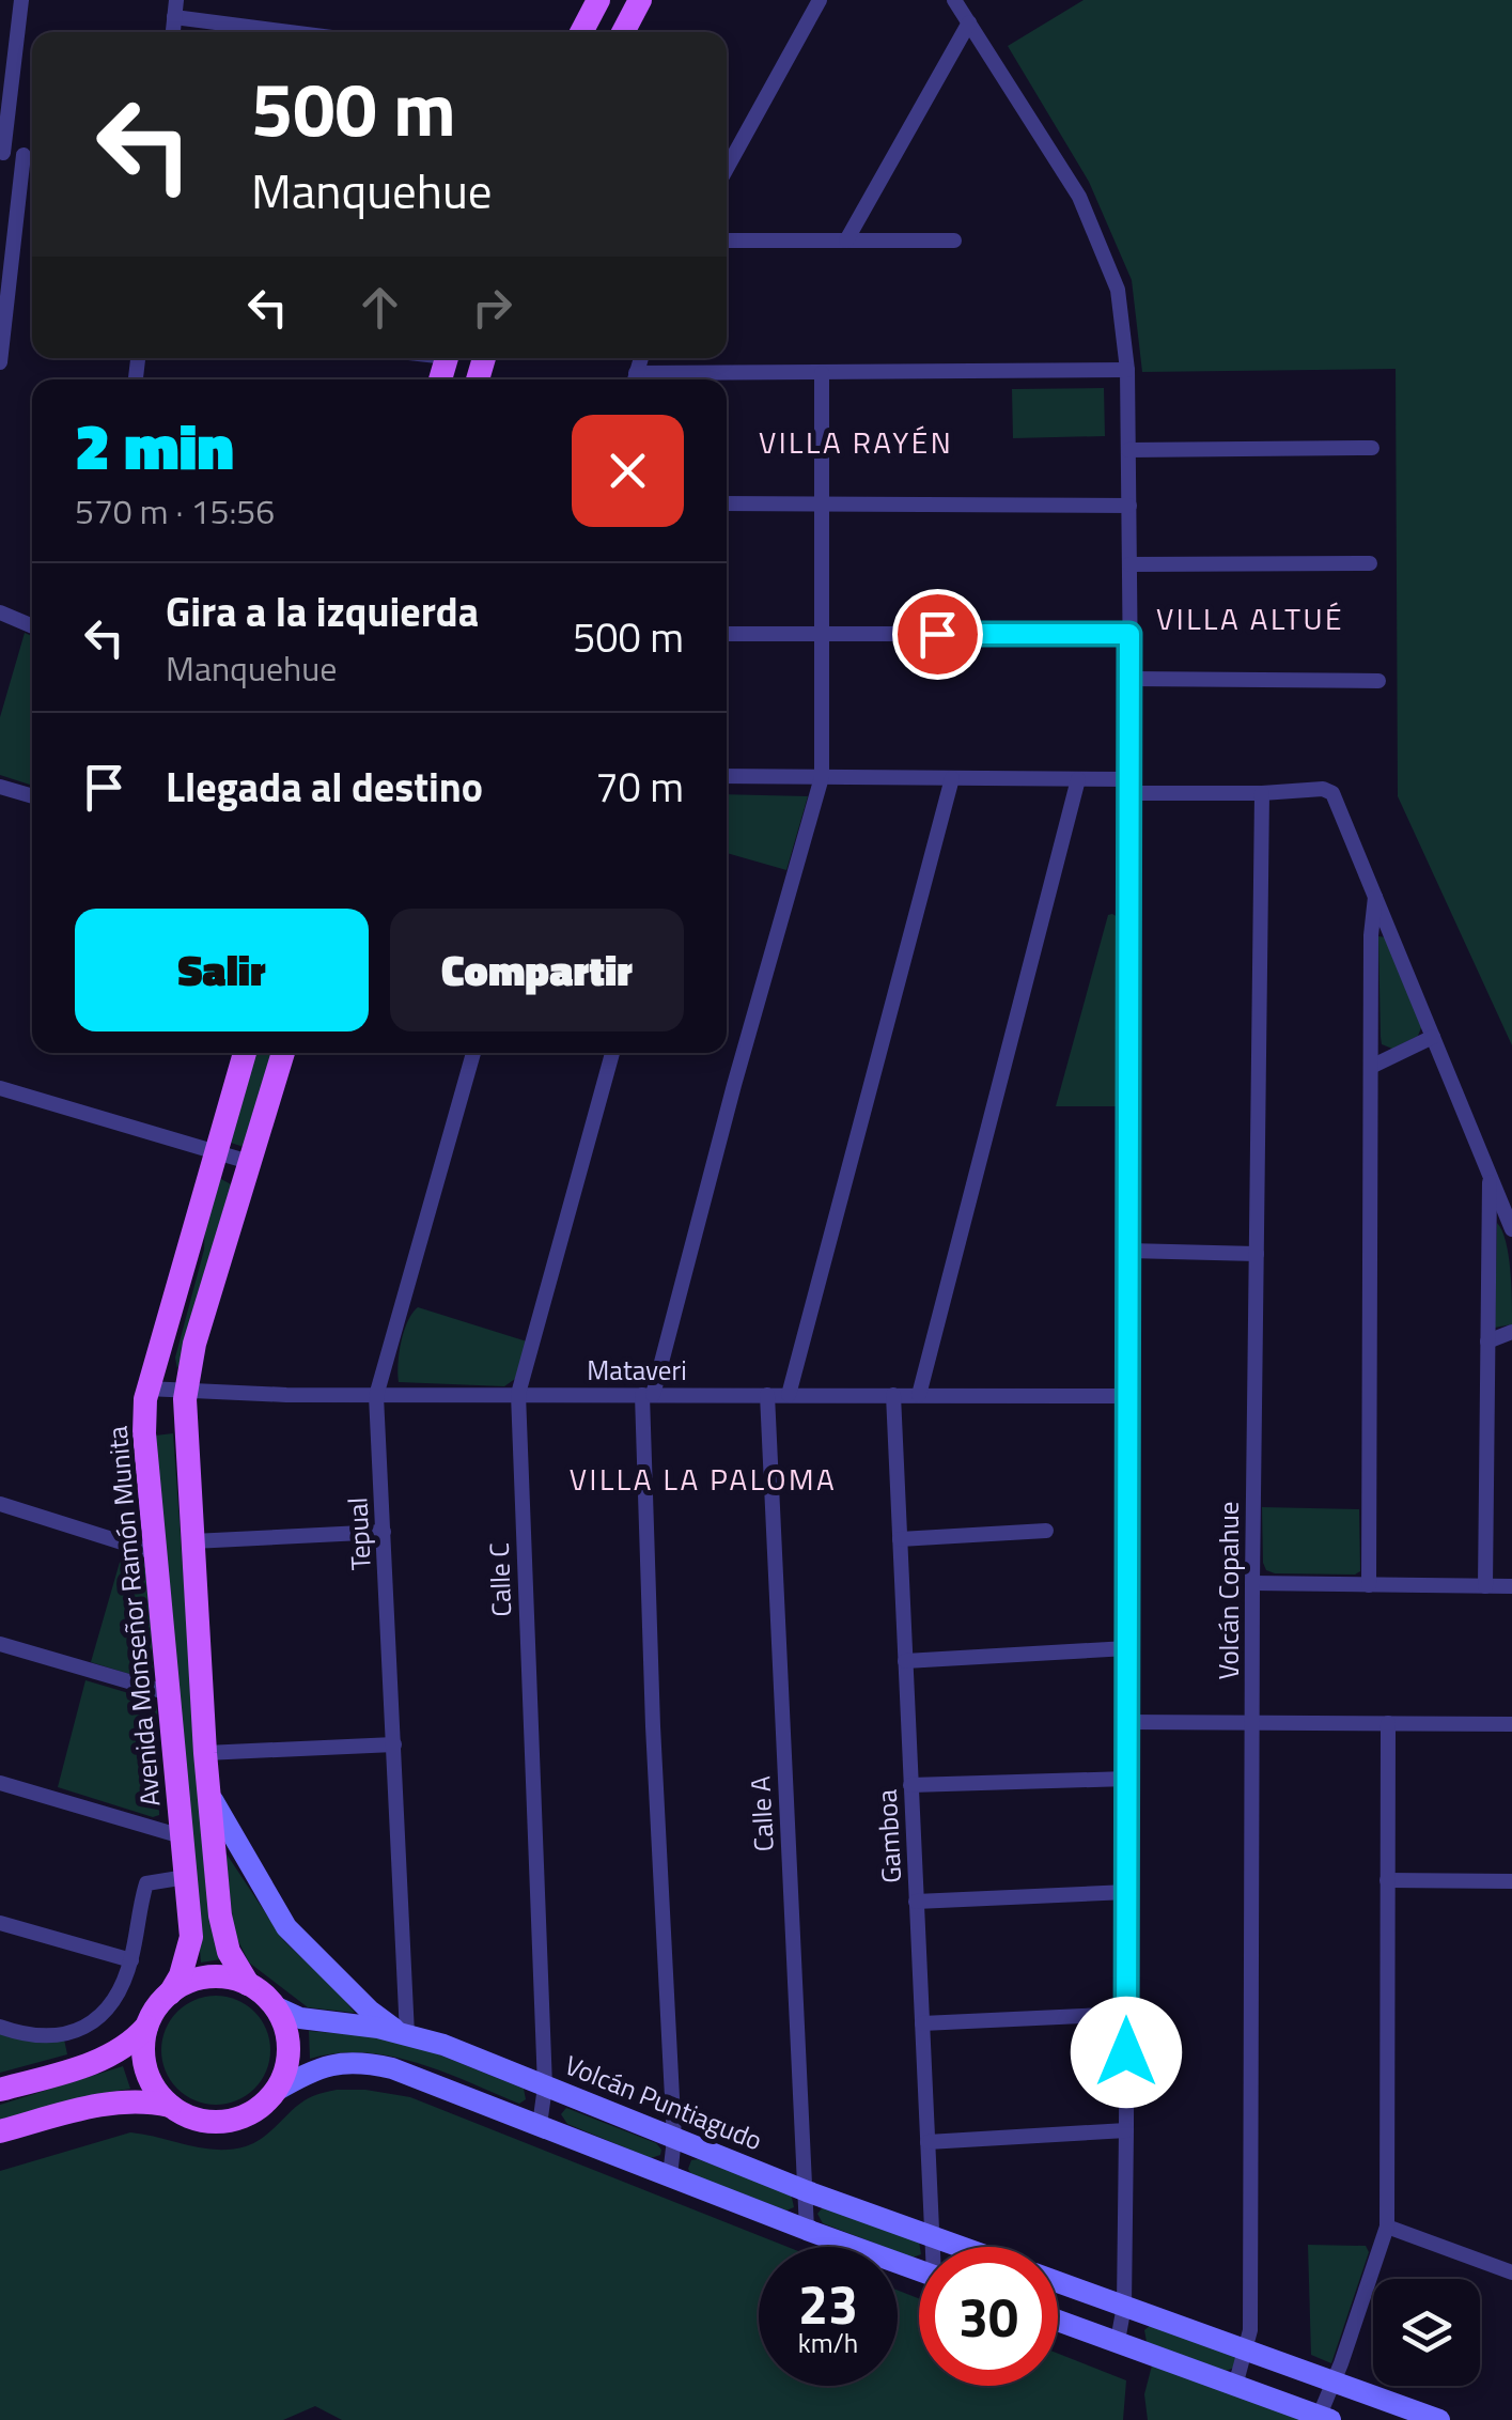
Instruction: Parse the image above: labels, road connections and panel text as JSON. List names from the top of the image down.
{
  "streets": {
    "main road": ["Avenida Monseñor Ramón Munita", "Volcán Puntiagudo"],
    "street": [
      "Mataveri",
      "Tepual",
      "Calle C",
      "Volcán Copahue",
      "Calle A",
      "Gamboa"
    ]
  },
  "crossings": [
    ["Mataveri", "Tepual"],
    ["Mataveri", "Calle C"],
    ["Mataveri", "Avenida Monseñor Ramón Munita"],
    ["Mataveri", "Calle A"],
    ["Mataveri", "Gamboa"],
    ["Tepual", "Volcán Puntiagudo"],
    ["Calle C", "Volcán Puntiagudo"],
    ["Volcán Copahue", "Volcán Puntiagudo"],
    ["Avenida Monseñor Ramón Munita", "Volcán Puntiagudo"],
    ["Calle A", "Volcán Puntiagudo"],
    ["Gamboa", "Volcán Puntiagudo"]
  ],
  "districts": ["VILLA RAYÉN", "VILLA ALTUÉ", "VILLA LA PALOMA"],
  "page": {
    "turn": ["500 m", "Manquehue"],
    "heading": ["2 min", "570 m · 15:56"],
    "list": [
      {
        "name": "Gira a la izquierda",
        "note": "Manquehue",
        "value": "500 m"
      },
      {
        "name": "Llegada al destino",
        "value": "70 m"
      }
    ],
    "buttons": ["Salir", "Compartir"],
    "speed": "23 km/h",
    "limit": "30"
  }
}
